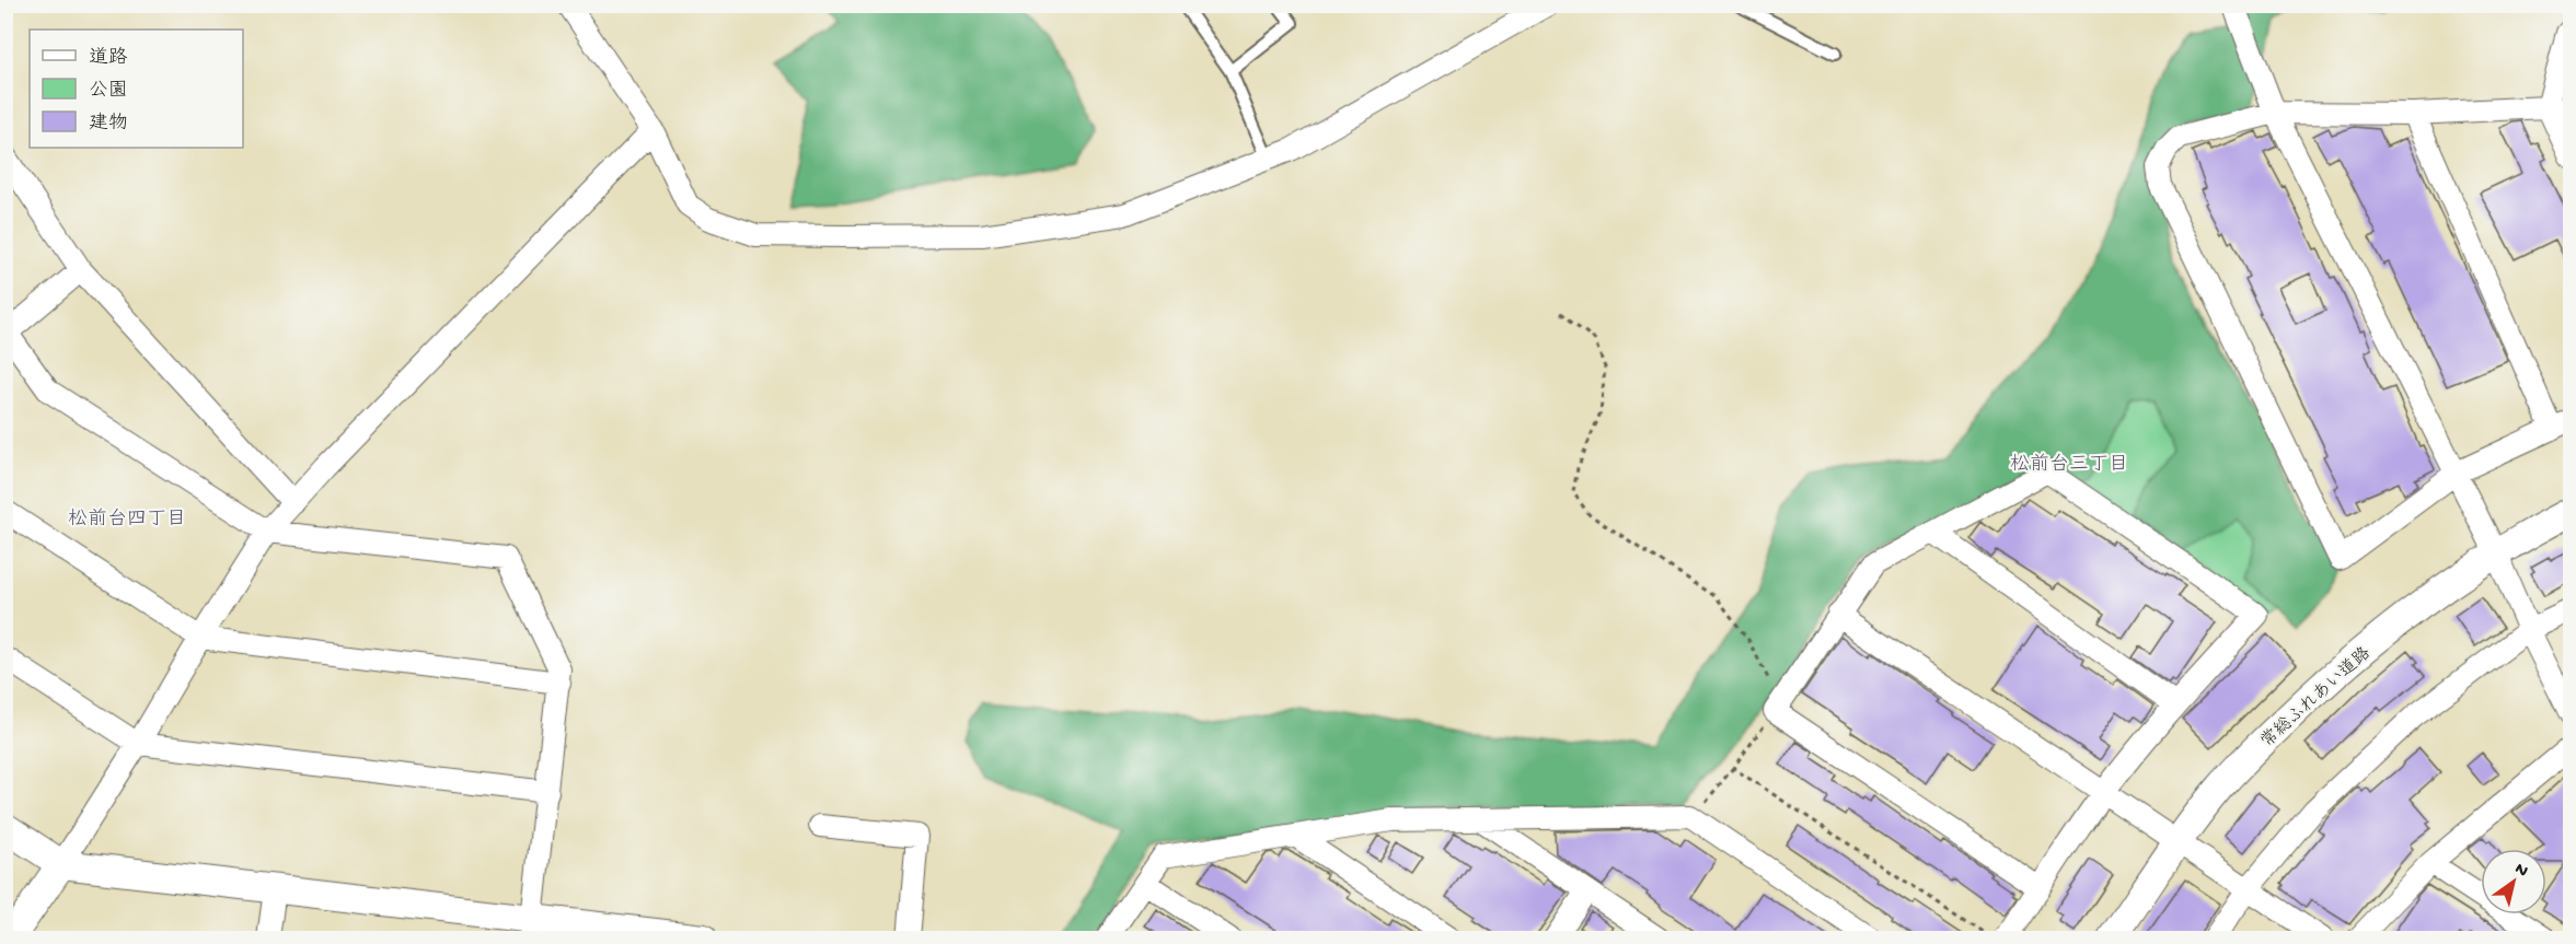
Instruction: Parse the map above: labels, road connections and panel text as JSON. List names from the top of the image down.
{
  "streets": {
    "street": ["常総ふれあい道路"]
  },
  "districts": ["松前台三丁目", "松前台四丁目"],
  "legend": ["道路", "公園", "建物"],
  "north": "top right"
}
